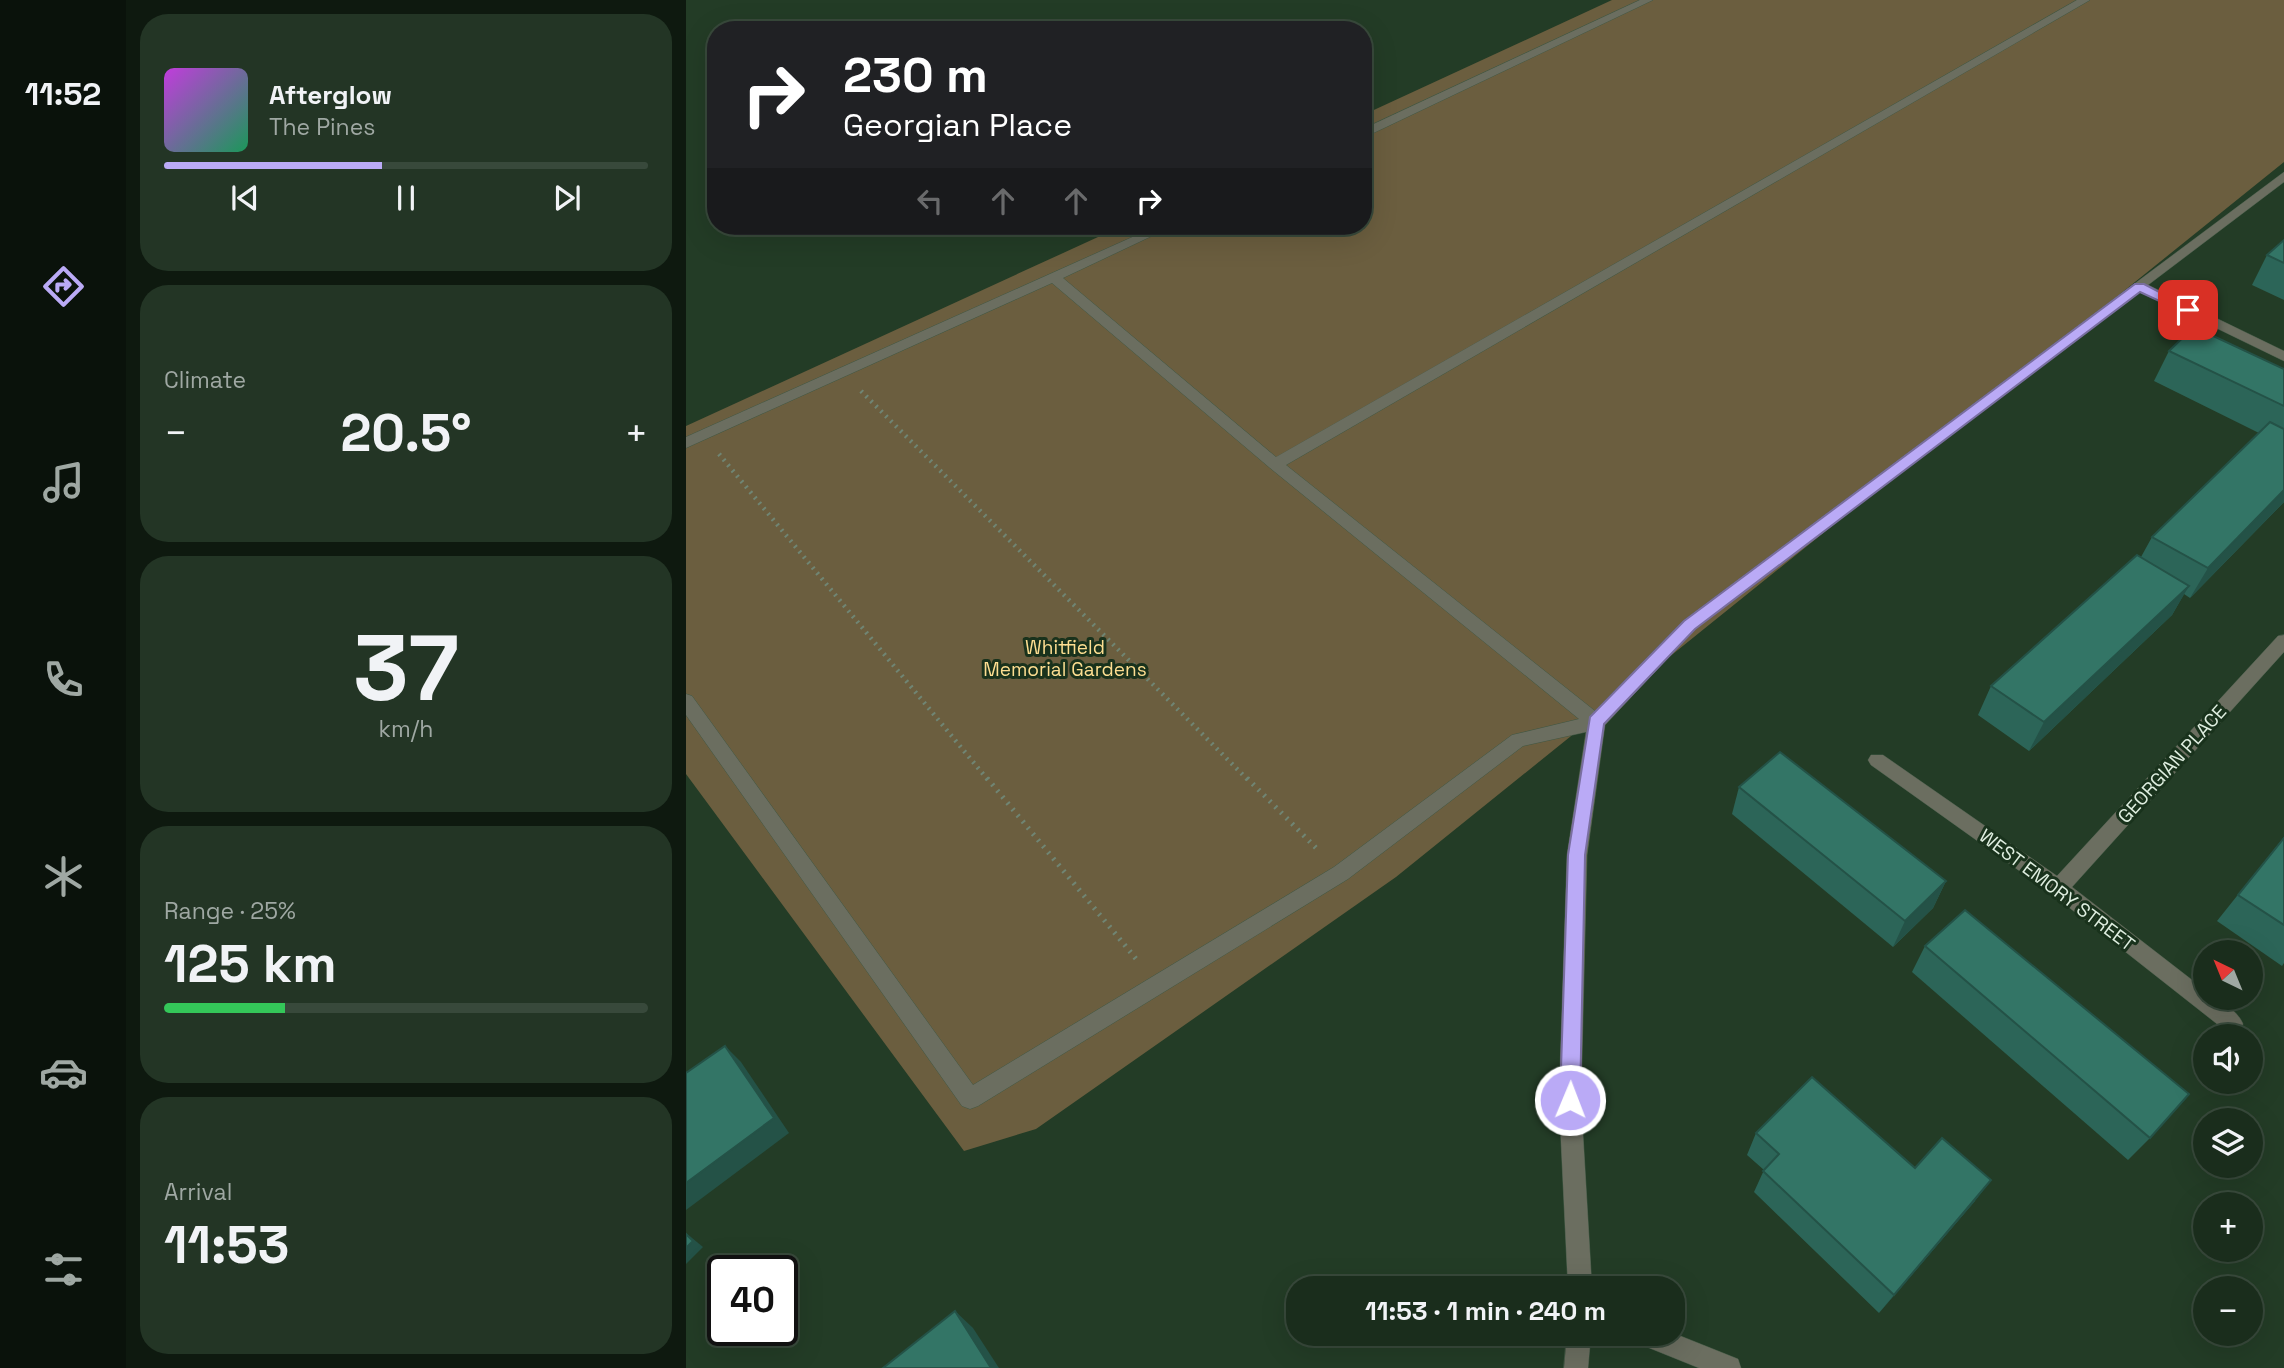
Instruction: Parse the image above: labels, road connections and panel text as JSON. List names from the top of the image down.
{
  "streets": {
    "street": ["GEORGIAN PLACE", "WEST EMORY STREET"]
  },
  "crossings": [
    ["GEORGIAN PLACE", "WEST EMORY STREET"]
  ],
  "parks": ["Whitfield Memorial Gardens"],
  "north": "top left",
  "page": {
    "tabs": "11:52",
    "turn": ["230 m", "Georgian Place"],
    "song": ["Afterglow", "The Pines"],
    "tile": [
      "Climate",
      ["37", "km/h"],
      ["Range · 25%", "125 km"],
      ["Arrival", "11:53"]
    ],
    "heat": ["−", "20.5°", "+"],
    "map_buttons": ["+", "−"],
    "limit": "40",
    "trip": "11:53 · 1 min · 240 m"
  }
}
